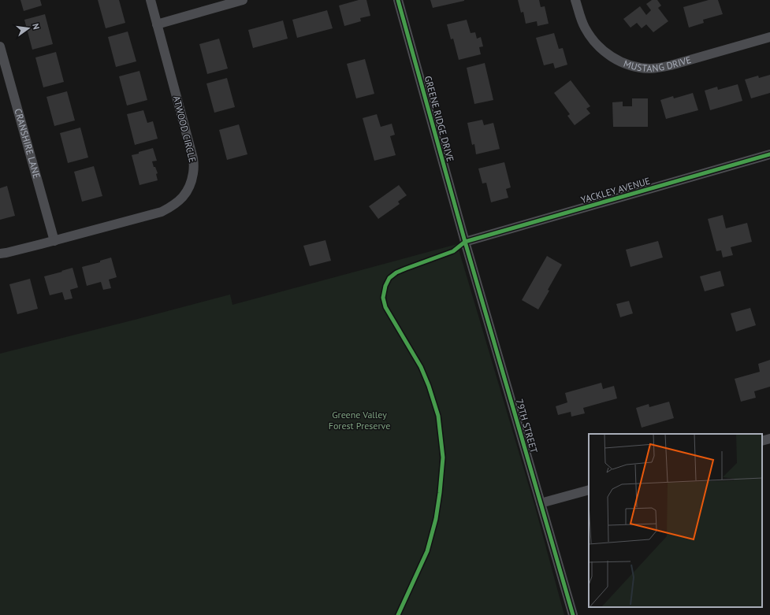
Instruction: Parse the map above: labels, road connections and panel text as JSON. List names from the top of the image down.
{
  "streets": {
    "street": [
      "MUSTANG DRIVE",
      "GREENE RIDGE DRIVE",
      "ATWOOD CIRCLE",
      "CRANSHIRE LANE",
      "YACKLEY AVENUE",
      "79TH STREET"
    ]
  },
  "crossings": [
    ["GREENE RIDGE DRIVE", "YACKLEY AVENUE"],
    ["GREENE RIDGE DRIVE", "79TH STREET"],
    ["ATWOOD CIRCLE", "CRANSHIRE LANE"],
    ["YACKLEY AVENUE", "79TH STREET"]
  ],
  "parks": ["Greene Valley Forest Preserve"],
  "north": "right"
}
